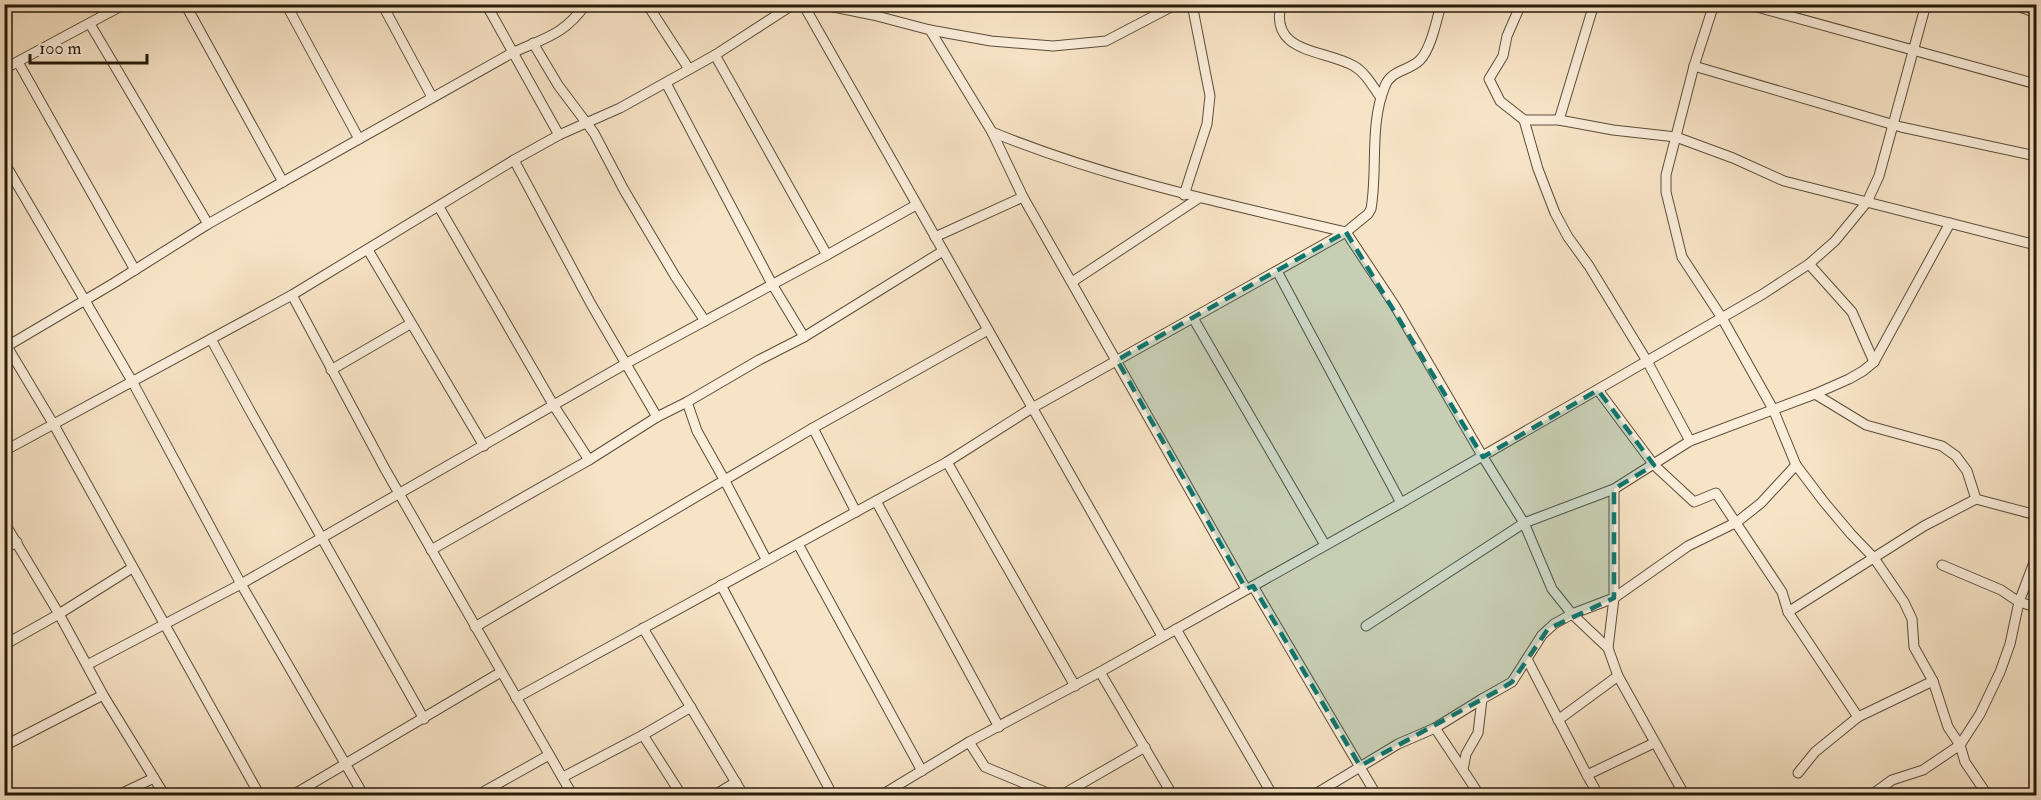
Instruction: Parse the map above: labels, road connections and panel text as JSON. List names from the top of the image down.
{
  "scale_bar": "100 m"
}
